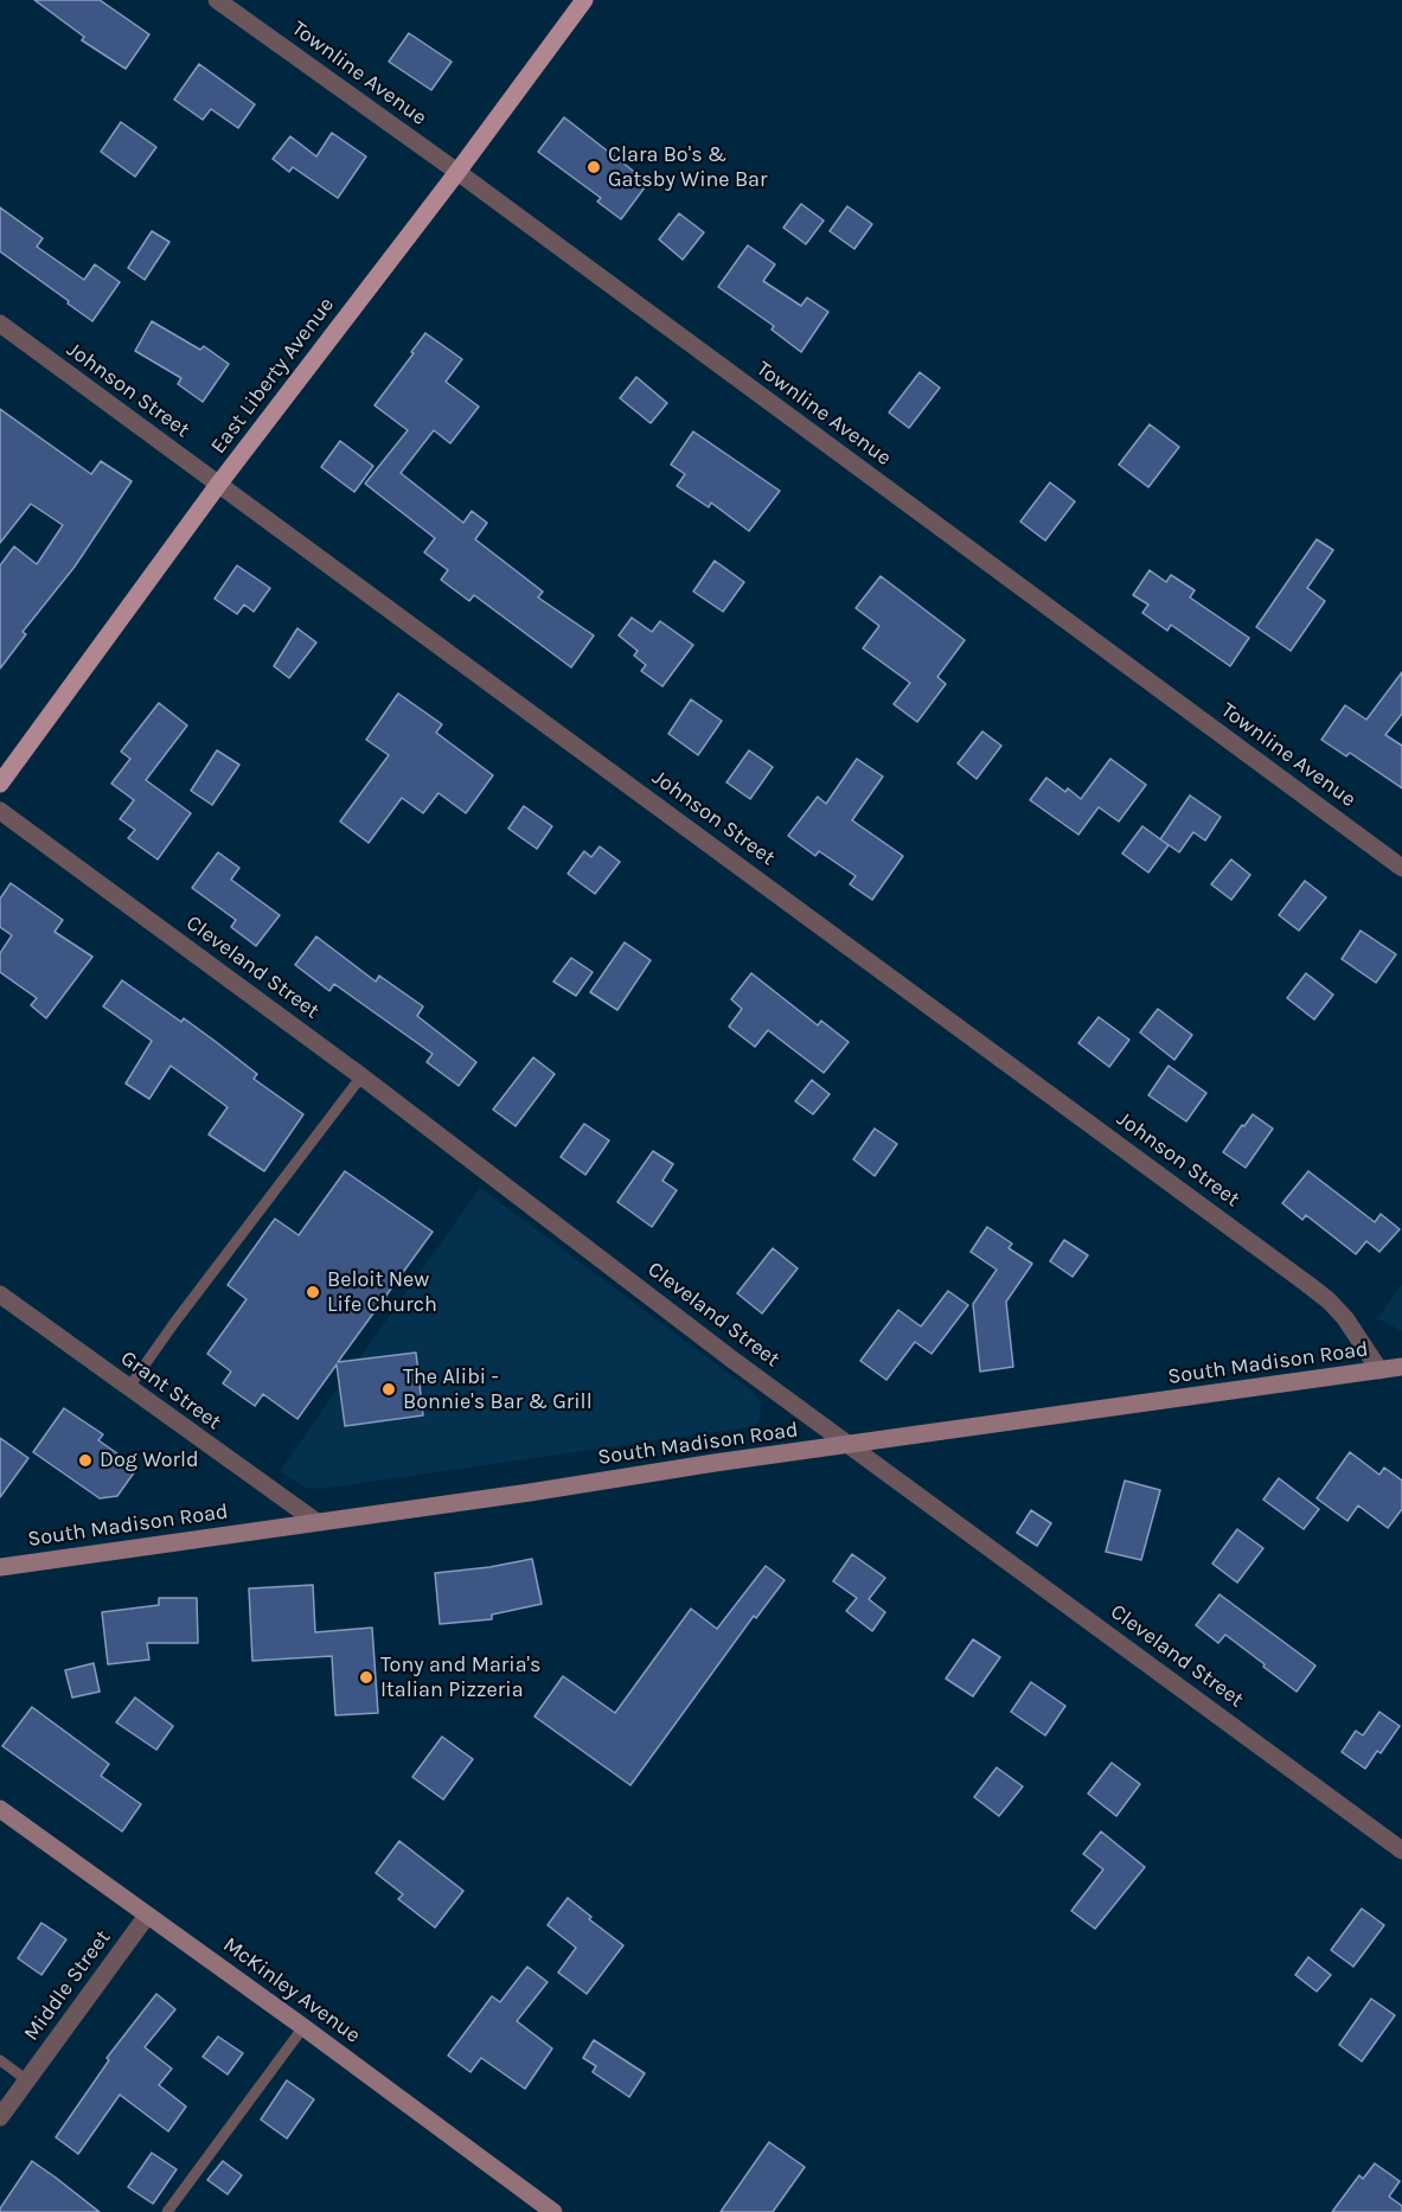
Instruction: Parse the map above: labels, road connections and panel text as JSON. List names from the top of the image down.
{
  "streets": {
    "main road": ["East Liberty Avenue", "South Madison Road", "McKinley Avenue"],
    "street": [
      "Townline Avenue",
      "Johnson Street",
      "Cleveland Street",
      "Grant Street",
      "Middle Street"
    ]
  },
  "crossings": [
    ["Townline Avenue", "East Liberty Avenue"],
    ["East Liberty Avenue", "Johnson Street"],
    ["Johnson Street", "South Madison Road"],
    ["Cleveland Street", "South Madison Road"],
    ["South Madison Road", "Grant Street"],
    ["Middle Street", "McKinley Avenue"]
  ],
  "places": [
    "Clara Bo's & Gatsby Wine Bar",
    "Beloit New Life Church",
    "The Alibi - Bonnie's Bar & Grill",
    "Dog World",
    "Tony and Maria's Italian Pizzeria"
  ]
}
